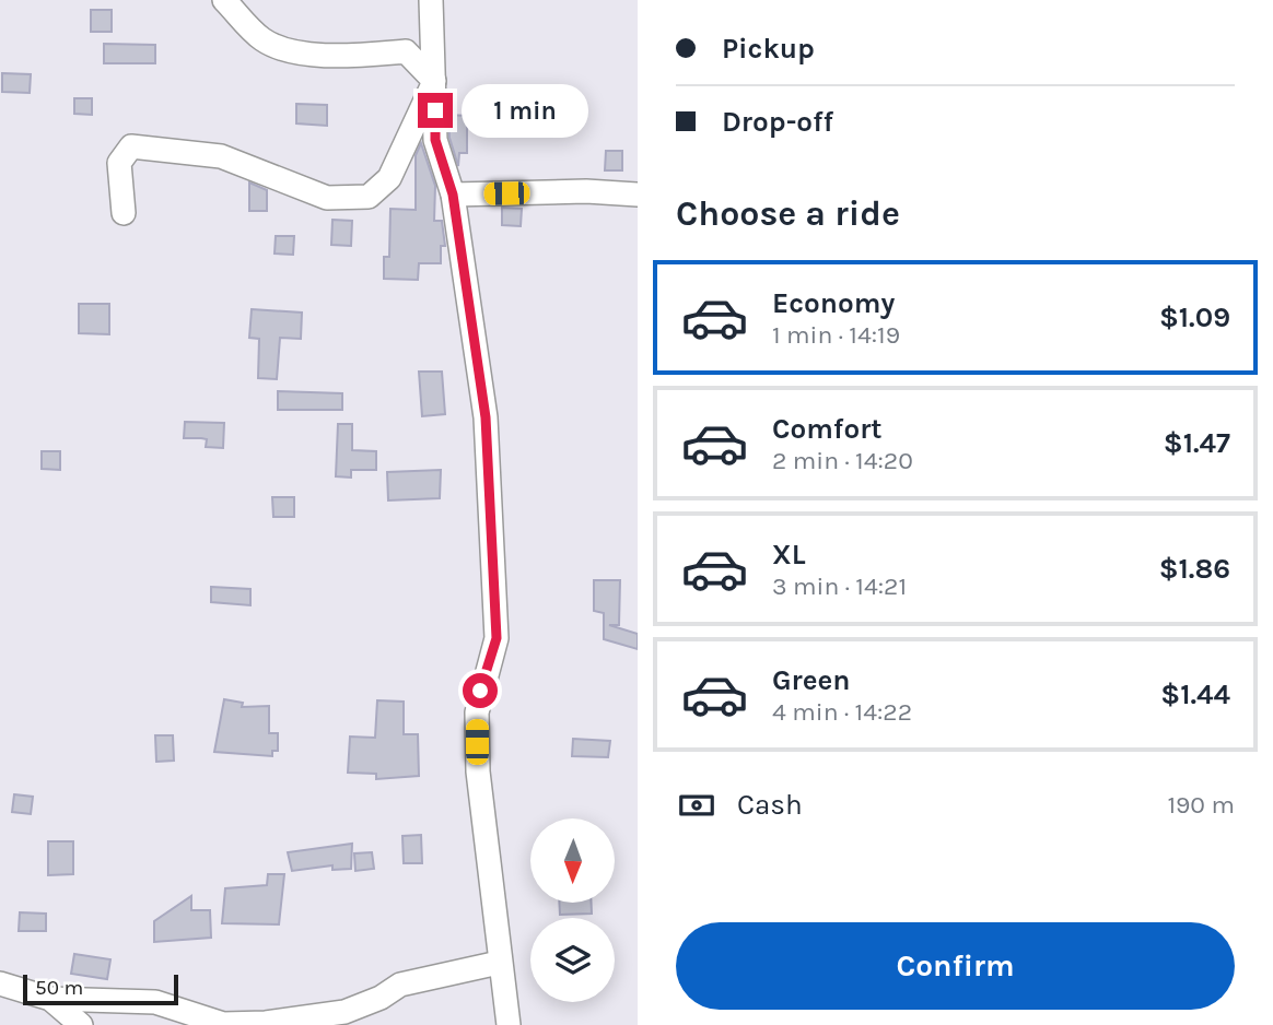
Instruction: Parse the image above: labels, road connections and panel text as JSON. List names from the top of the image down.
{
  "scale_bar": "50 m",
  "north": "bottom",
  "page": {
    "banner": ["Pickup", "Drop-off"],
    "bubble": "1 min",
    "heading": "Choose a ride",
    "list": [
      {
        "name": "Economy",
        "note": "1 min · 14:19",
        "value": "$1.09"
      },
      {
        "name": "Comfort",
        "note": "2 min · 14:20",
        "value": "$1.47"
      },
      {
        "name": "XL",
        "note": "3 min · 14:21",
        "value": "$1.86"
      },
      {
        "name": "Green",
        "note": "4 min · 14:22",
        "value": "$1.44"
      }
    ],
    "pay": ["Cash", "190 m"],
    "buttons": "Confirm",
    "scale": "50 m"
  }
}
